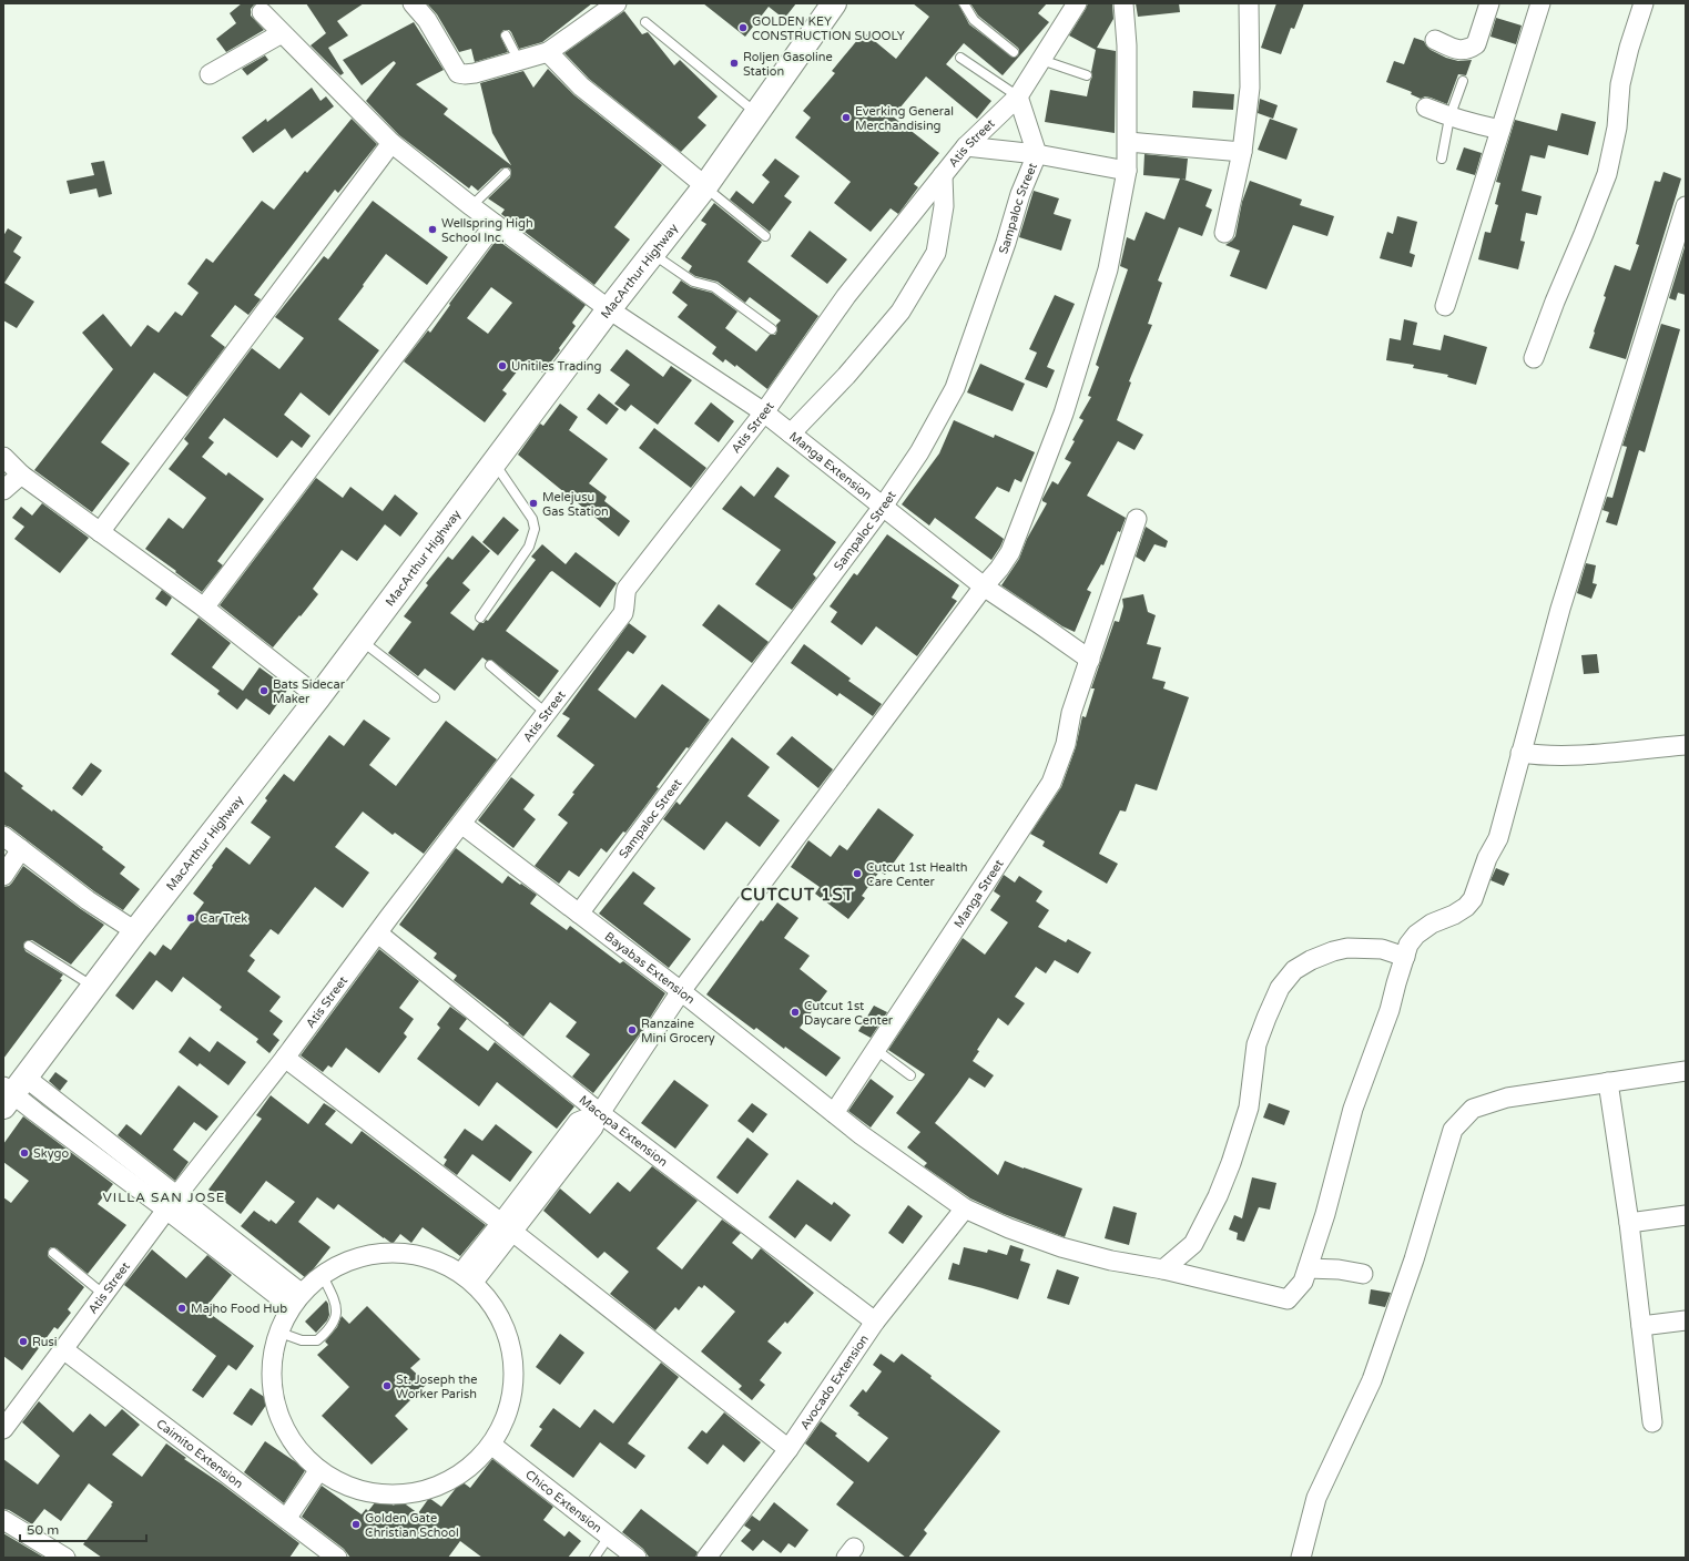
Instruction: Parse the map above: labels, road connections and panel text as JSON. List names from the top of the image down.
{
  "streets": {
    "highway": ["MacArthur Highway"],
    "street": [
      "Atis Street",
      "Sampaloc Street",
      "Manga Extension",
      "Manga Street",
      "Bayabas Extension",
      "Macopa Extension",
      "Avocado Extension",
      "Caimito Extension",
      "Chico Extension"
    ]
  },
  "crossings": [
    ["Atis Street", "Sampaloc Street"],
    ["Atis Street", "Manga Extension"],
    ["Atis Street", "Bayabas Extension"],
    ["Atis Street", "Macopa Extension"],
    ["Atis Street", "Caimito Extension"],
    ["Sampaloc Street", "Manga Extension"],
    ["Sampaloc Street", "Bayabas Extension"],
    ["MacArthur Highway", "Manga Extension"],
    ["Manga Extension", "Manga Street"],
    ["Manga Street", "Bayabas Extension"],
    ["Bayabas Extension", "Avocado Extension"],
    ["Macopa Extension", "Avocado Extension"]
  ],
  "districts": ["CUTCUT 1ST", "VILLA SAN JOSE"],
  "places": [
    "GOLDEN KEY CONSTRUCTION SUOOLY",
    "Roljen Gasoline Station",
    "Everking General Merchandising",
    "Wellspring High School Inc.",
    "Unitiles Trading",
    "Melejusu Gas Station",
    "Bats Sidecar Maker",
    "Cutcut 1st Health Care Center",
    "Car Trek",
    "Cutcut 1st Daycare Center",
    "Ranzaine Mini Grocery",
    "Skygo",
    "Majho Food Hub",
    "Rusi",
    "St. Joseph the Worker Parish",
    "Golden Gate Christian School"
  ],
  "scale_bar": "50 m"
}
